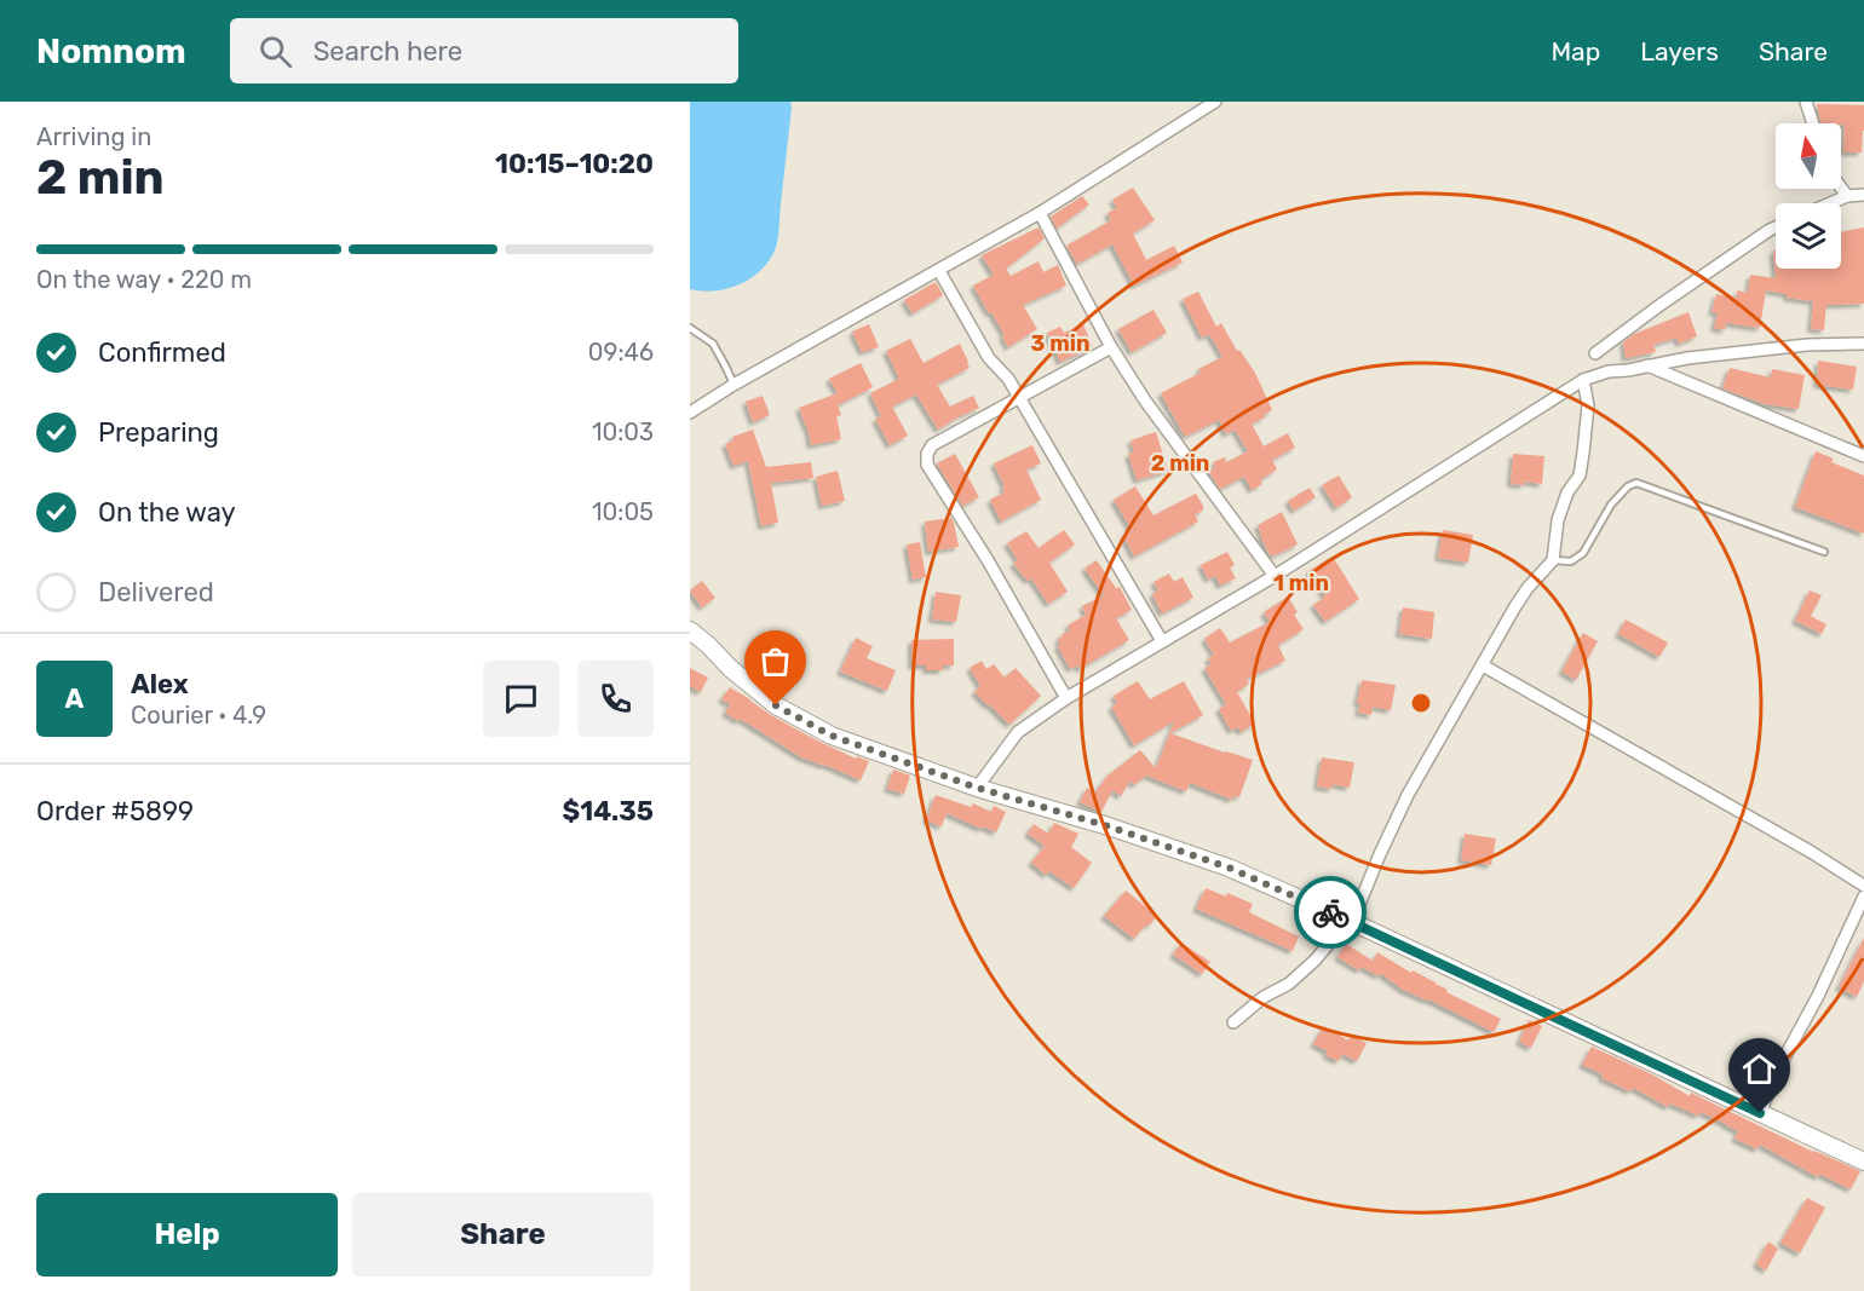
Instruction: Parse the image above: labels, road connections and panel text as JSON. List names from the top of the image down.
{
  "north": "top",
  "page": {
    "header": "Nomnom",
    "search": "Search here",
    "nav": ["Map", "Layers", "Share"],
    "heading": ["2 min", "Arriving in", "10:15–10:20"],
    "panel": [
      "Alex",
      "Courier · 4.9",
      "Order #5899",
      "$14.35"
    ],
    "bar": "On the way · 220 m",
    "list": [
      ["Confirmed", "09:46"],
      ["Preparing", "10:03"],
      ["On the way", "10:05"],
      "Delivered"
    ],
    "round": "A",
    "buttons": ["Help", "Share"]
  },
  "rings": ["3 min", "2 min", "1 min"]
}
